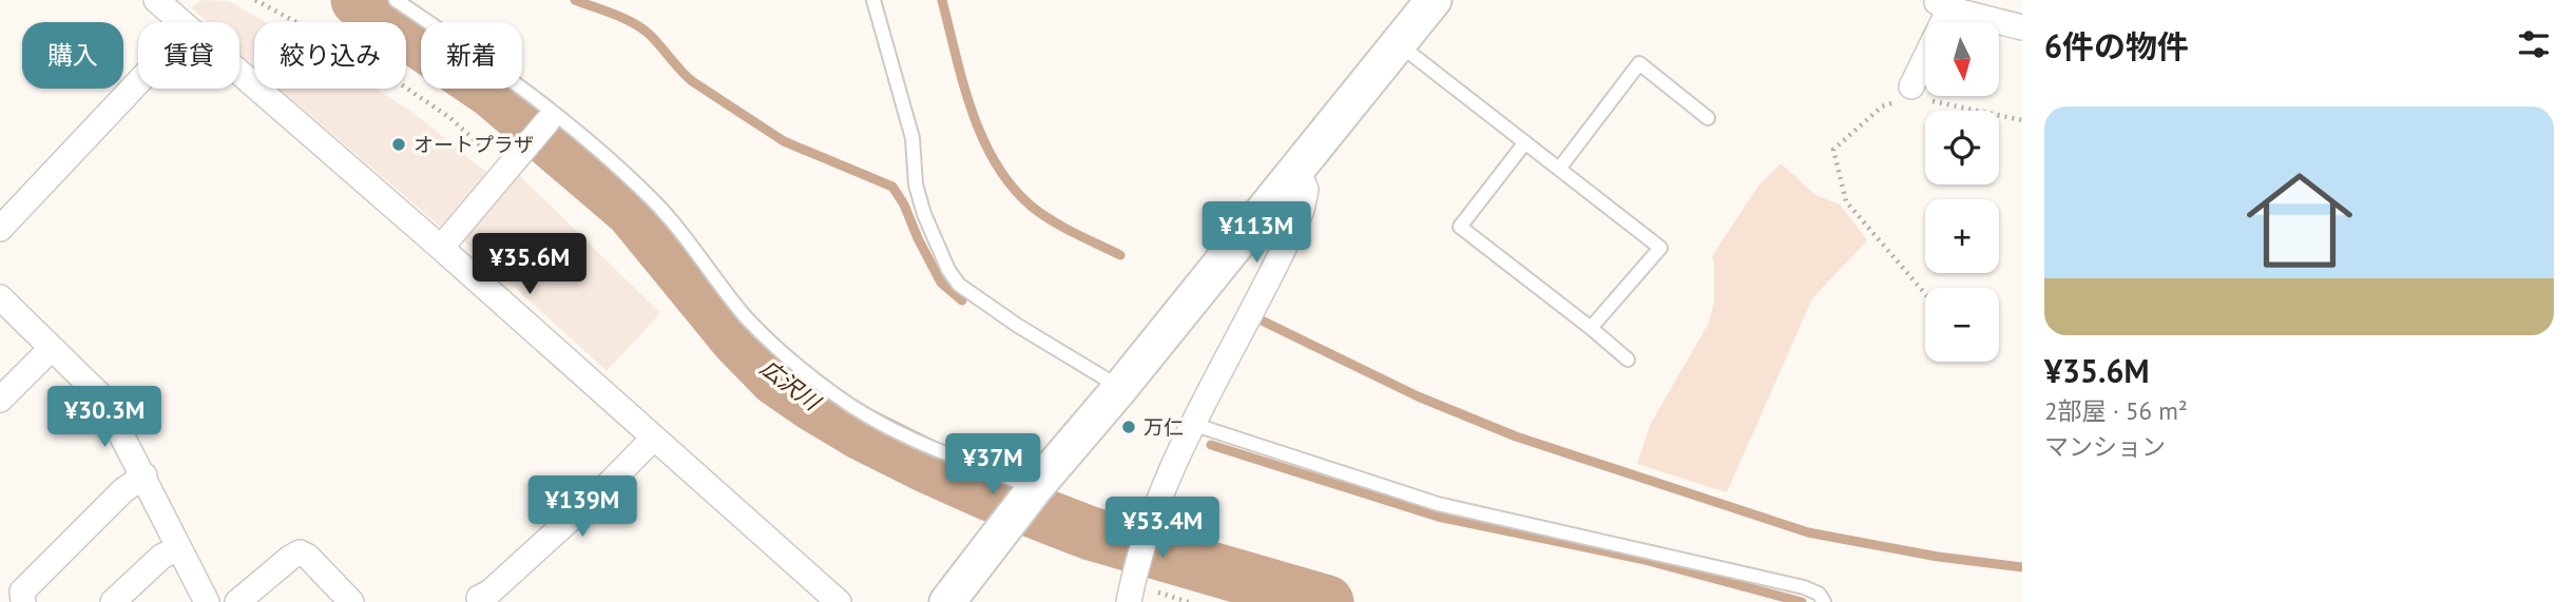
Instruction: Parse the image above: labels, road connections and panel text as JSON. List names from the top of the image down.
{
  "water": ["広沢川"],
  "places": ["オートプラザ", "万仁"],
  "north": "bottom",
  "page": {
    "heading": "6件の物件",
    "map_buttons": ["+", "−"],
    "chip": [
      "購入",
      "賃貸",
      "絞り込み",
      "新着"
    ],
    "list": [
      {
        "name": "¥35.6M",
        "note": "2部屋 · 56 m² · マンション"
      }
    ],
    "price": [
      "¥113M",
      "¥35.6M",
      "¥30.3M",
      "¥37M",
      "¥139M",
      "¥53.4M"
    ]
  }
}
